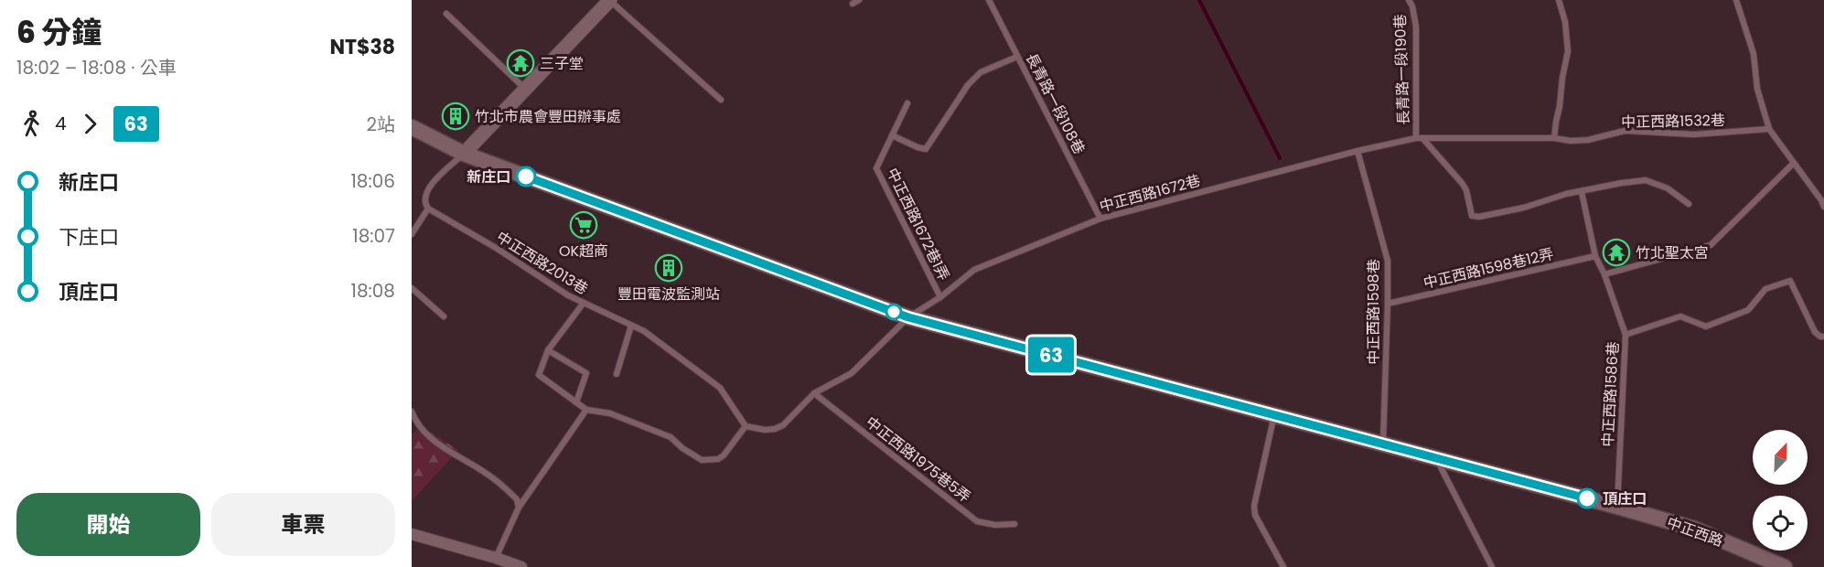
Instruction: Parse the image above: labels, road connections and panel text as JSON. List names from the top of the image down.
{
  "streets": {
    "main road": ["中正西路"],
    "lane": [
      "長青路一段190巷",
      "長青路一段108巷",
      "中正西路1532巷",
      "中正西路1672巷",
      "中正西路1672巷1弄",
      "中正西路2013巷",
      "中正西路1598巷12弄",
      "中正西路1598巷",
      "中正西路1586巷",
      "中正西路1975巷5弄"
    ]
  },
  "crossings": [
    ["長青路一段190巷", "中正西路1532巷"],
    ["長青路一段190巷", "中正西路1672巷"],
    ["長青路一段108巷", "中正西路1672巷"],
    ["中正西路1532巷", "中正西路1672巷"],
    ["中正西路1672巷", "中正西路1672巷1弄"],
    ["中正西路1672巷", "中正西路2013巷"],
    ["中正西路1672巷", "中正西路1598巷"],
    ["中正西路1672巷", "中正西路1975巷5弄"],
    ["中正西路1672巷", "中正西路"],
    ["中正西路1598巷12弄", "中正西路1598巷"],
    ["中正西路1598巷12弄", "中正西路1586巷"],
    ["中正西路1598巷", "中正西路"],
    ["中正西路1586巷", "中正西路"]
  ],
  "places": {
    "temple": ["三子堂", "竹北聖太宮"],
    "building": ["竹北市農會豐田辦事處", "豐田電波監測站"],
    "other": ["新庄口", "頂庄口"],
    "supermarket": ["OK超商"]
  },
  "lines": ["bus line 63"],
  "north": "top right",
  "page": {
    "heading": ["6 分鐘", "18:02 – 18:08 · 公車", "NT$38"],
    "on_map": "63",
    "legs": ["4", "63", "2站"],
    "list": [
      {
        "name": "新庄口",
        "value": "18:06"
      },
      {
        "name": "下庄口",
        "value": "18:07"
      },
      {
        "name": "頂庄口",
        "value": "18:08"
      }
    ],
    "buttons": ["開始", "車票"]
  }
}
